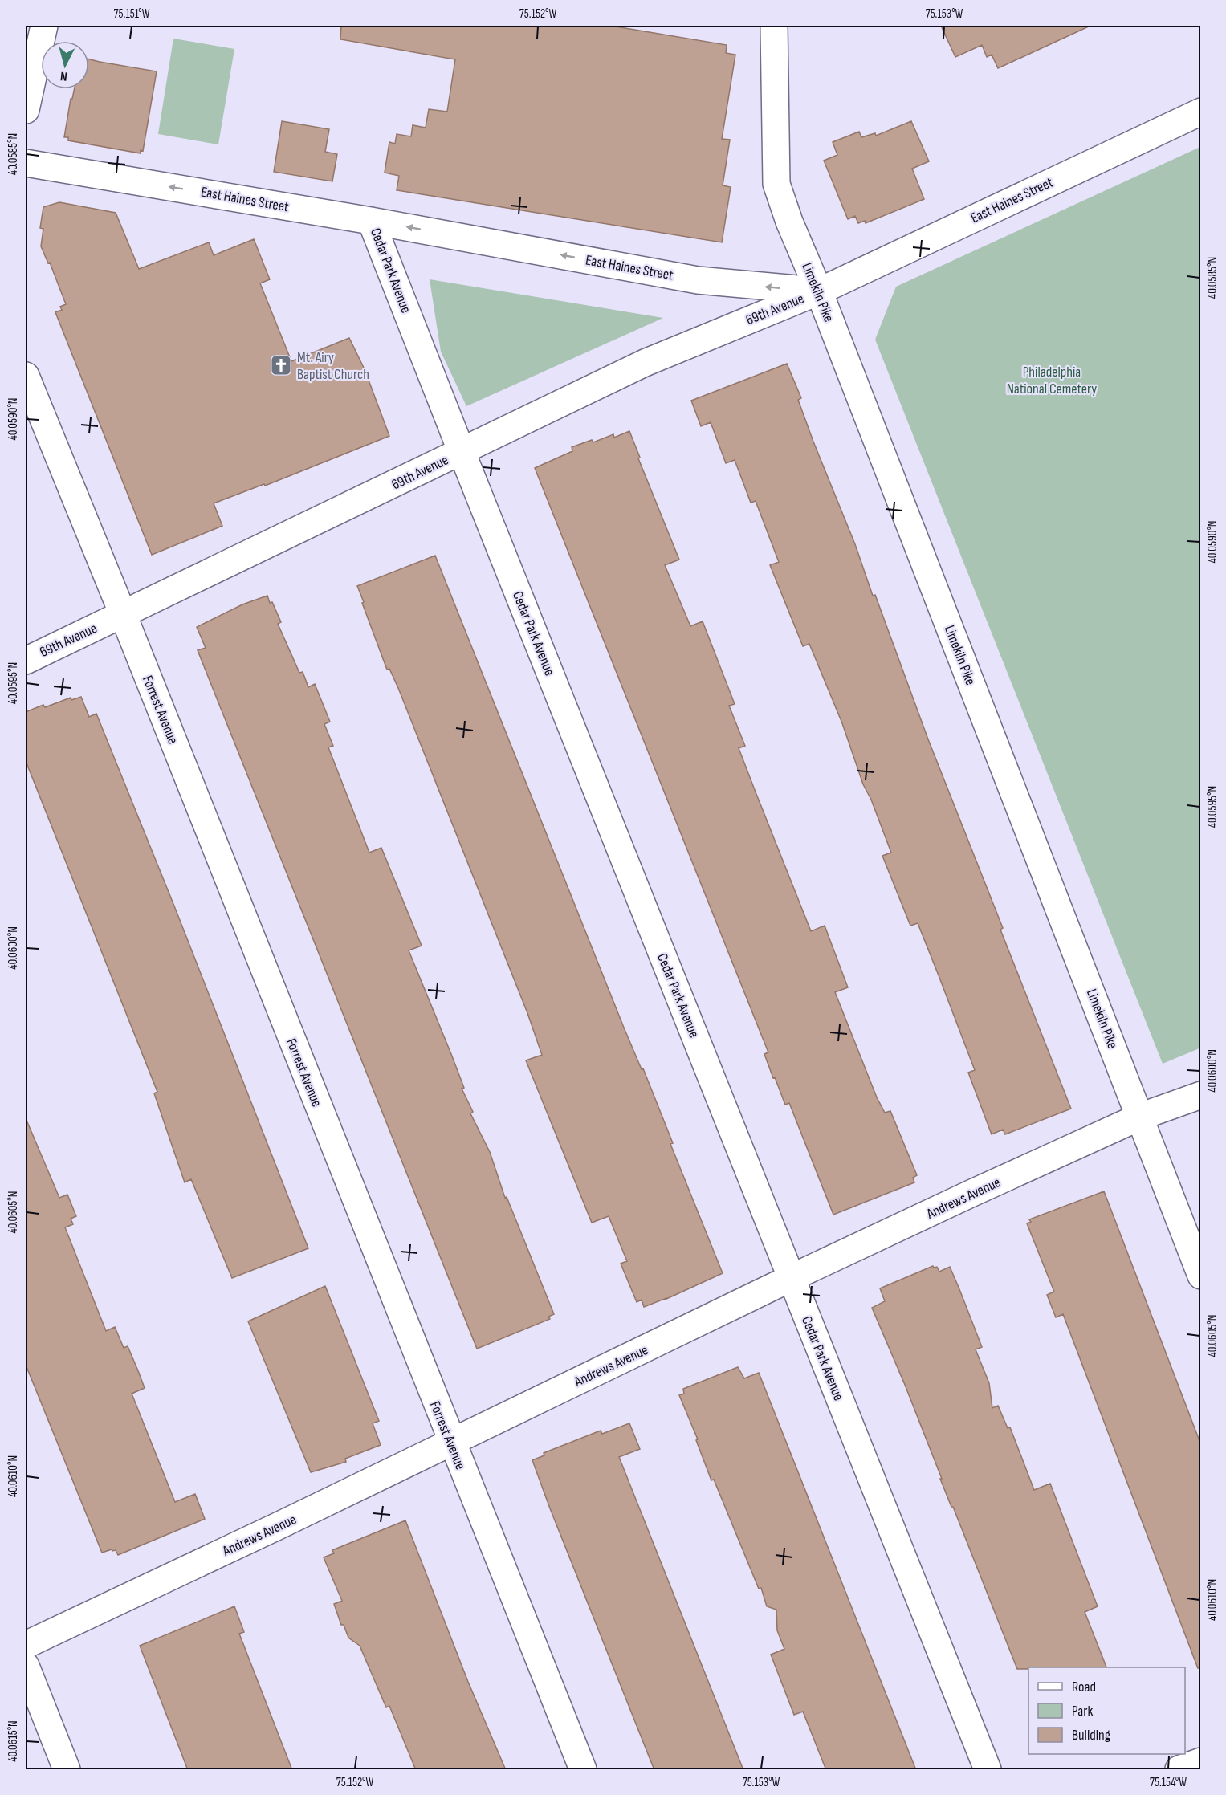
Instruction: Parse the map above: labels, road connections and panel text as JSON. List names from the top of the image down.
{
  "streets": {
    "street": [
      "East Haines Street",
      "Cedar Park Avenue",
      "Limekiln Pike",
      "69th Avenue",
      "Forrest Avenue",
      "Andrews Avenue"
    ]
  },
  "crossings": [
    ["East Haines Street", "Cedar Park Avenue"],
    ["East Haines Street", "Limekiln Pike"],
    ["East Haines Street", "69th Avenue"],
    ["Cedar Park Avenue", "69th Avenue"],
    ["Cedar Park Avenue", "Andrews Avenue"],
    ["Limekiln Pike", "69th Avenue"],
    ["Limekiln Pike", "Andrews Avenue"],
    ["69th Avenue", "Forrest Avenue"],
    ["Forrest Avenue", "Andrews Avenue"]
  ],
  "one_way": ["East Haines Street"],
  "parks": ["Philadelphia National Cemetery"],
  "places": {
    "church": ["Mt. Airy Baptist Church"]
  },
  "legend": ["Road", "Park", "Building"],
  "north": "bottom",
  "coordinates": [
    "75.151°W",
    "75.152°W",
    "75.153°W",
    "40.0585°N",
    "40.0590°N",
    "40.0595°N",
    "40.0600°N",
    "40.0605°N",
    "40.0610°N",
    "40.0615°N",
    "75.154°W"
  ]
}
